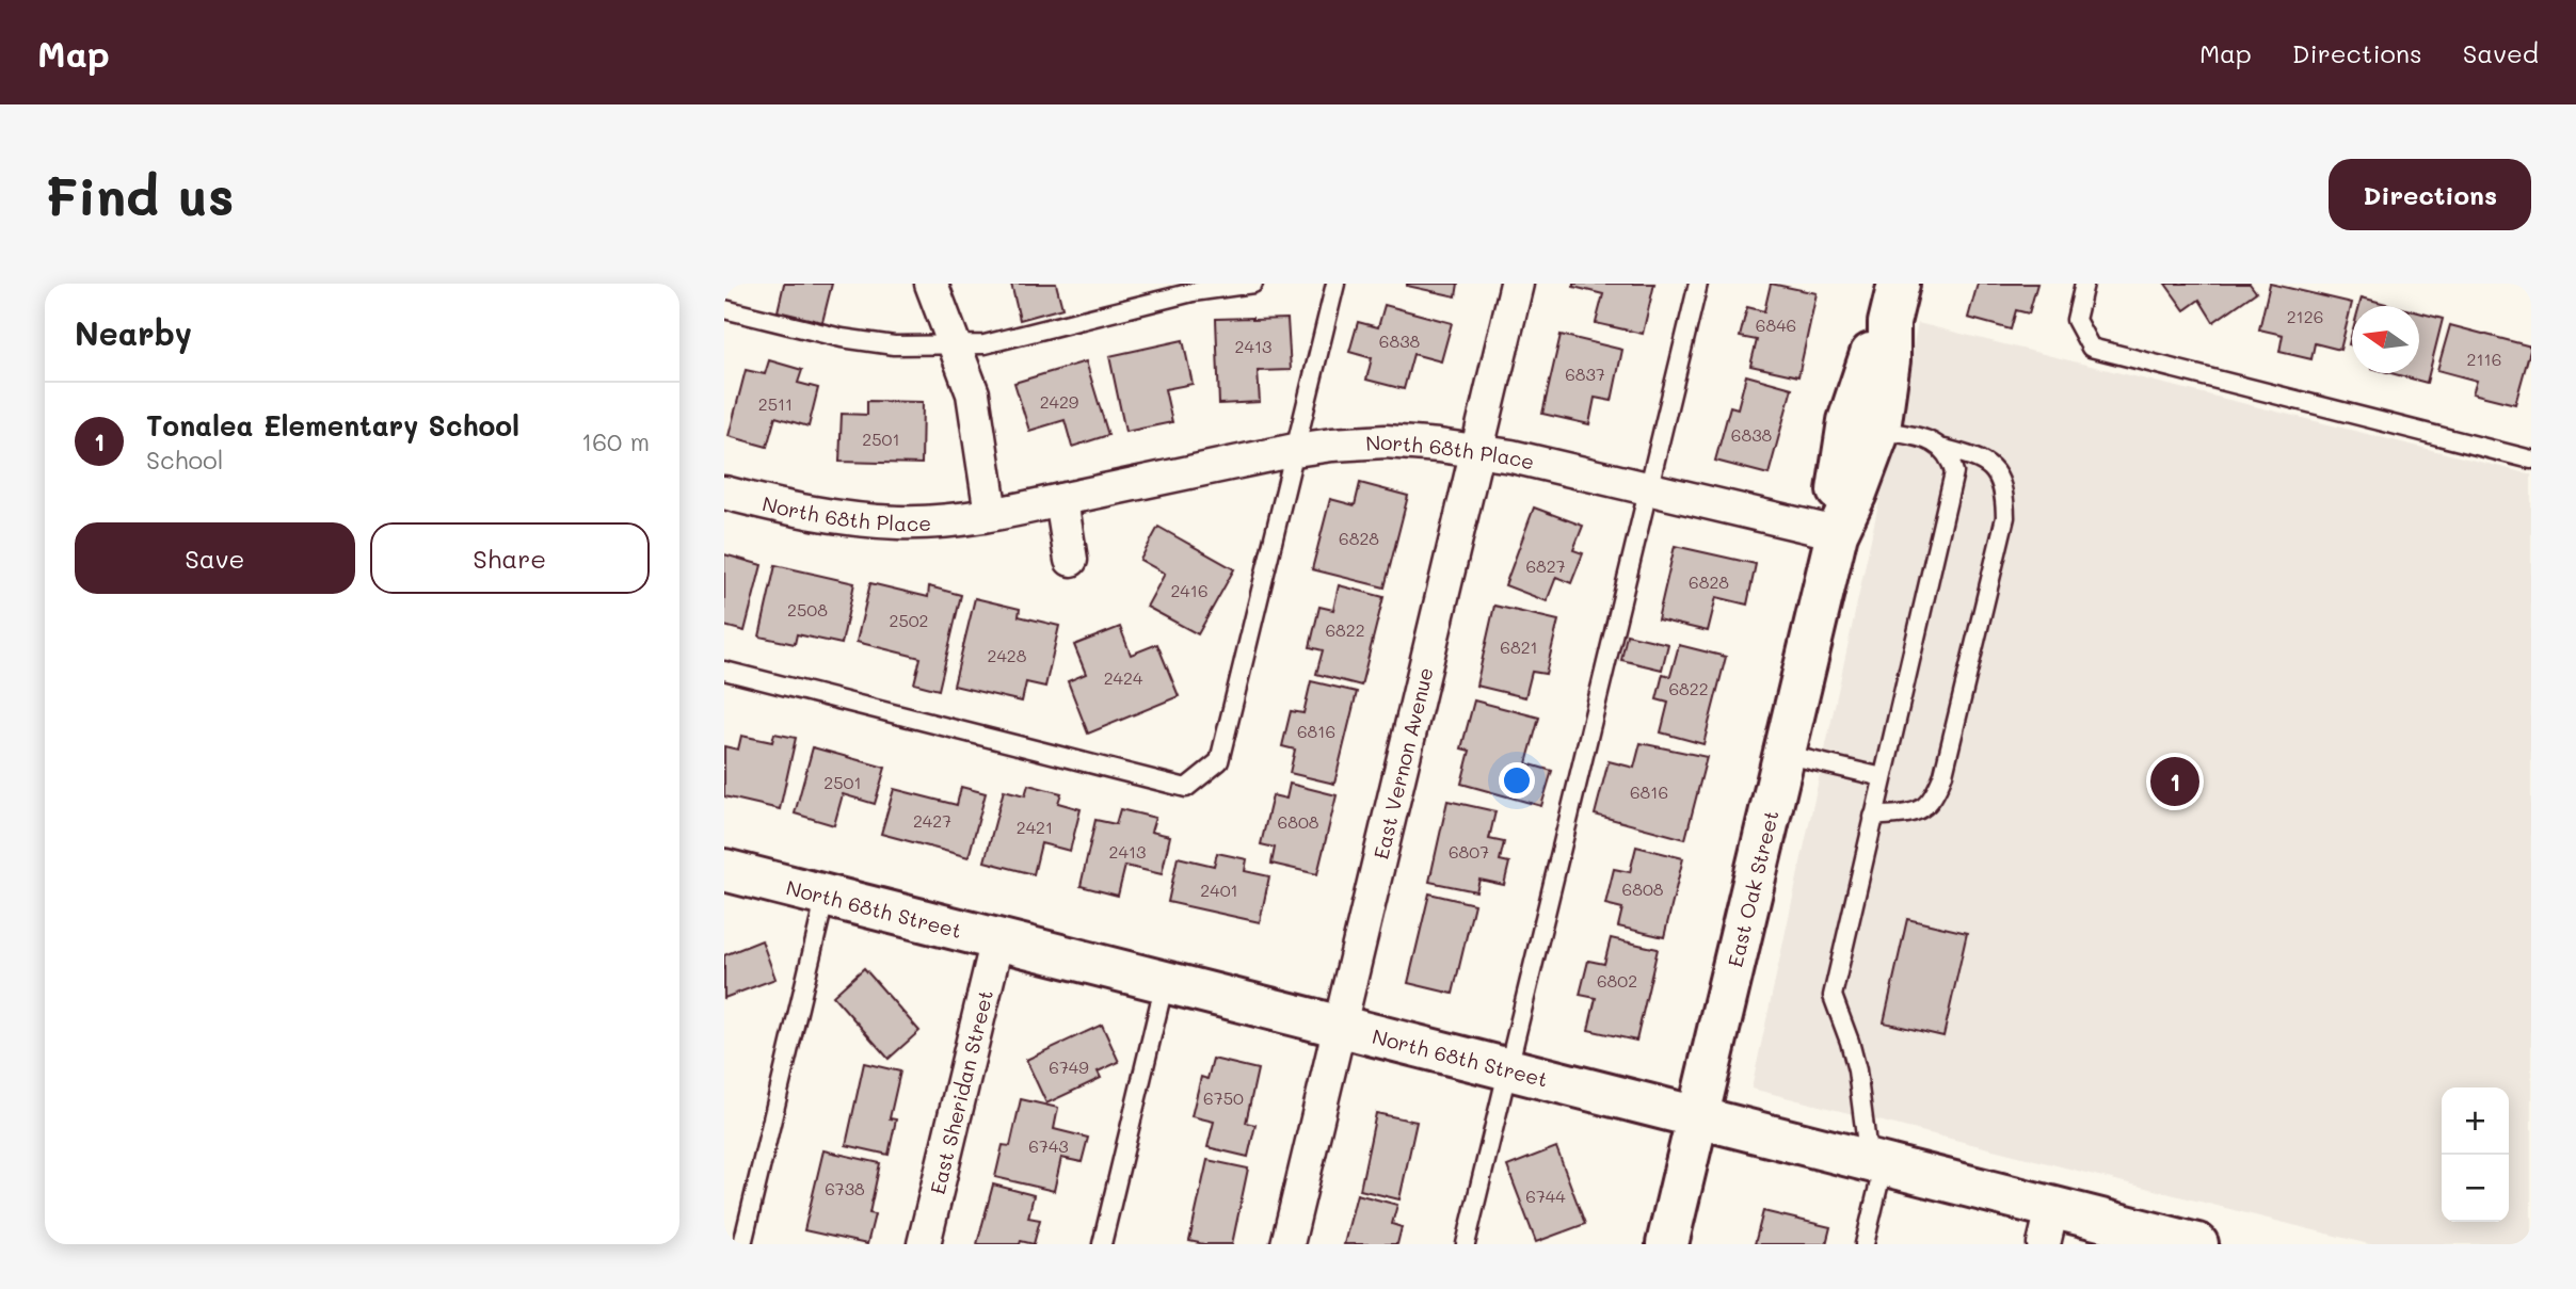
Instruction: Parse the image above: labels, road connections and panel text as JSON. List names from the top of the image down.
{
  "streets": {
    "street": [
      "North 68th Place",
      "East Vernon Avenue",
      "East Oak Street",
      "North 68th Street",
      "East Sheridan Street"
    ]
  },
  "crossings": [
    ["North 68th Place", "East Vernon Avenue"],
    ["North 68th Place", "East Oak Street"],
    ["East Vernon Avenue", "North 68th Street"],
    ["East Oak Street", "North 68th Street"],
    ["North 68th Street", "East Sheridan Street"]
  ],
  "house_numbers": [
    "2126",
    "6846",
    "6838",
    "2413",
    "2116",
    "6837",
    "2429",
    "2511",
    "6838",
    "2501",
    "6828",
    "6827",
    "6828",
    "2416",
    "2508",
    "2502",
    "6822",
    "6821",
    "2428",
    "2424",
    "6822",
    "6816",
    "2501",
    "6816",
    "2427",
    "6808",
    "2421",
    "2413",
    "6807",
    "6808",
    "2401",
    "6802",
    "6749",
    "6750",
    "6743",
    "6738",
    "6744"
  ],
  "north": "left",
  "page": {
    "header": "Map",
    "nav": ["Map", "Directions", "Saved"],
    "buttons": [
      "Directions",
      ["Save", "Share"]
    ],
    "title": "Find us",
    "heading": "Nearby",
    "list": [
      {
        "mark": "1",
        "name": "Tonalea Elementary School",
        "note": "School",
        "value": "160 m"
      }
    ],
    "pins": "1",
    "map_buttons": ["+", "−"]
  }
}
